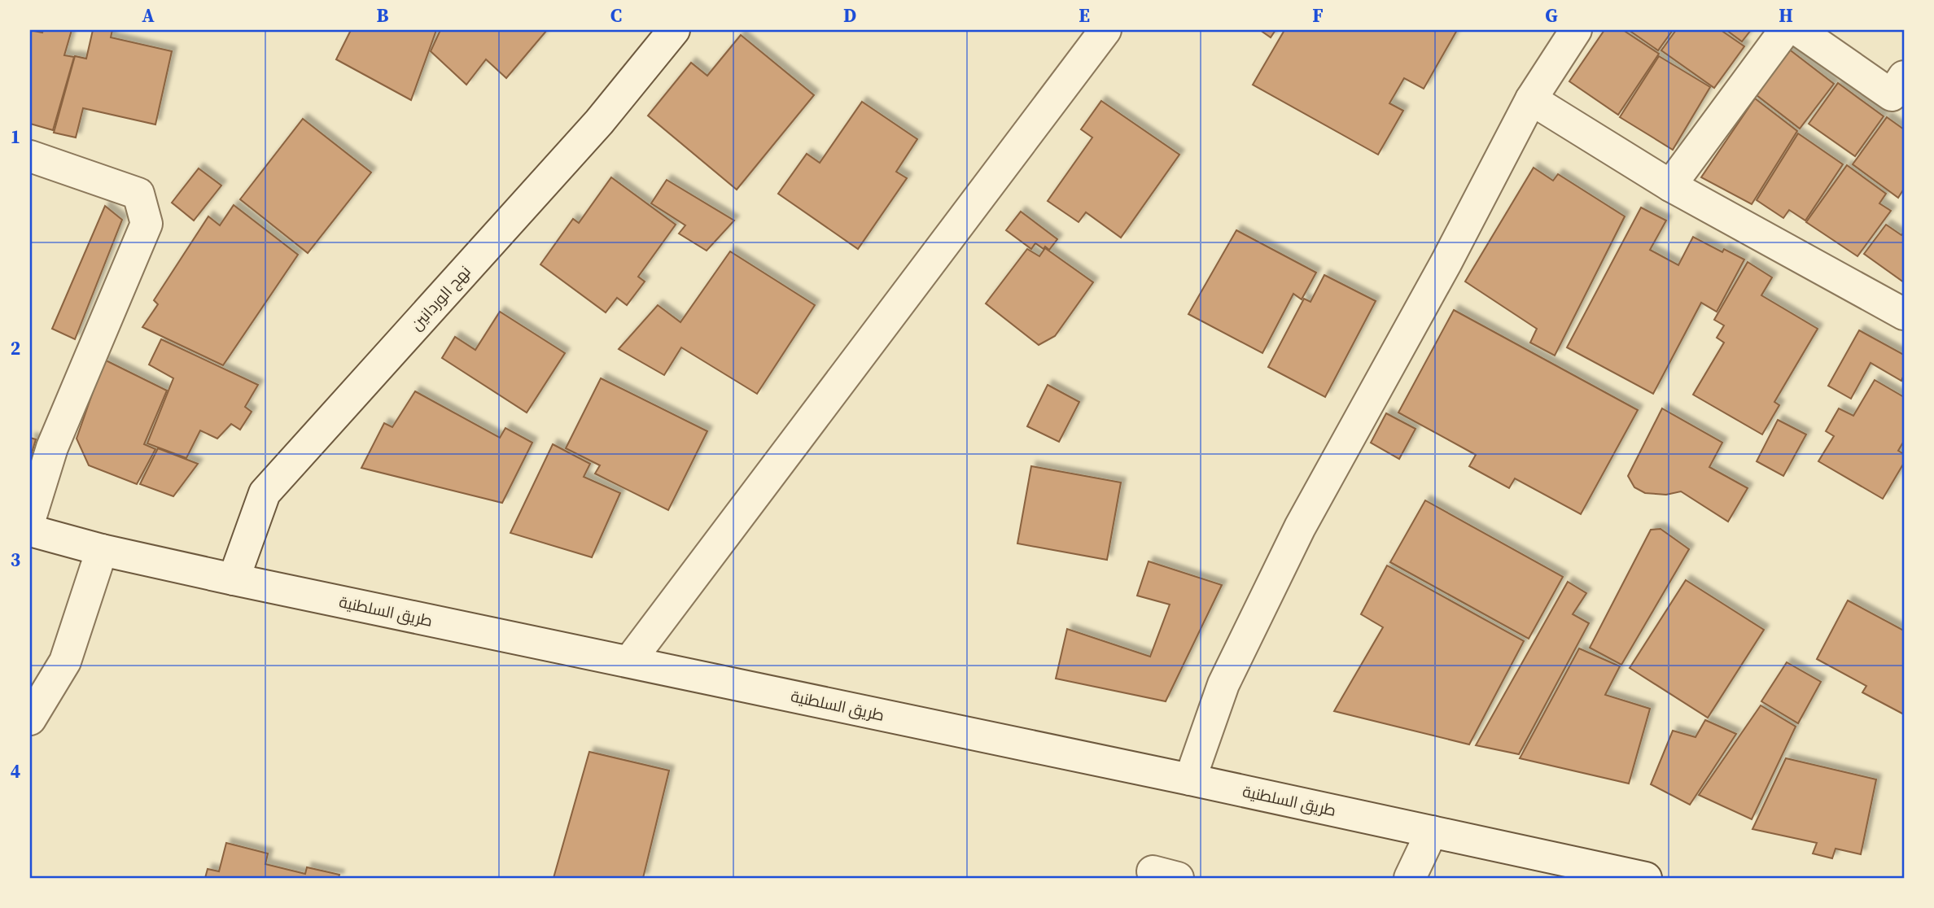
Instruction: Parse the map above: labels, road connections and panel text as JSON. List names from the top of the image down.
{
  "streets": {
    "street": ["نهج الوردانين", "طريق السلطنية"]
  },
  "crossings": [
    ["نهج الوردانين", "طريق السلطنية"]
  ],
  "grid": {
    "columns": [
      "A",
      "B",
      "C",
      "D",
      "E",
      "F",
      "G",
      "H"
    ],
    "rows": [
      "1",
      "2",
      "3",
      "4"
    ]
  }
}
